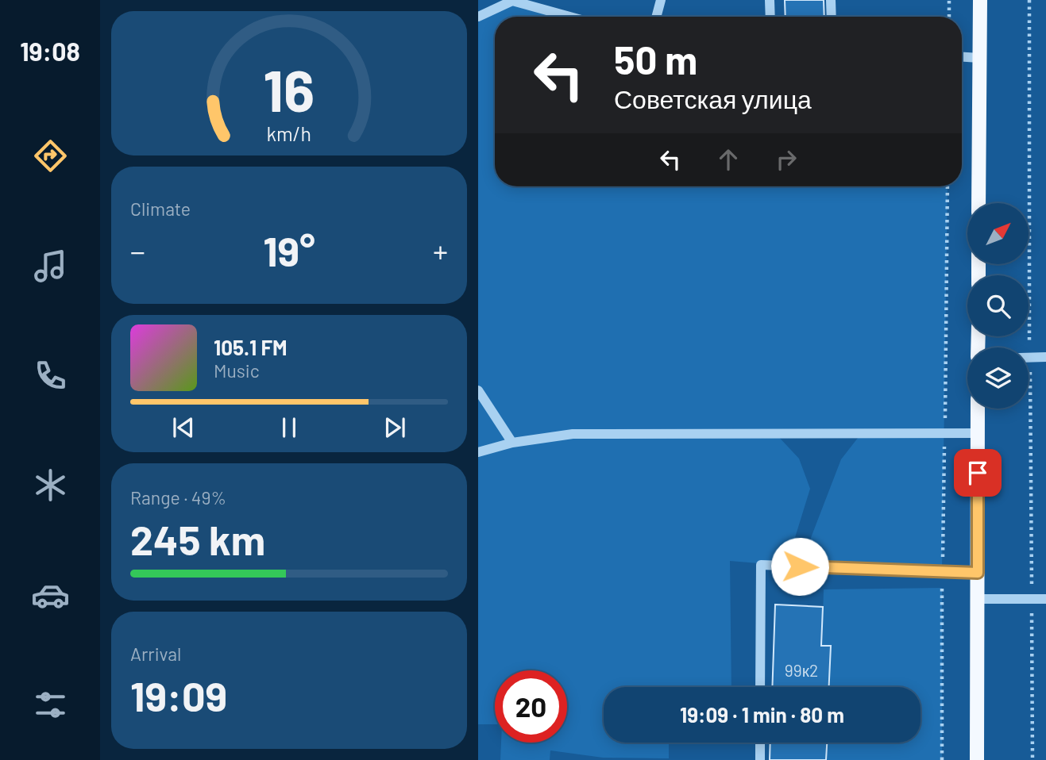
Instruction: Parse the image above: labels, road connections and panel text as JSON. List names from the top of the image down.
{
  "house_numbers": ["99к2"],
  "north": "top right",
  "page": {
    "tabs": "19:08",
    "turn": ["50 m", "Советская улица"],
    "tile": [
      "Climate",
      ["Range · 49%", "245 km"],
      ["Arrival", "19:09"]
    ],
    "heat": ["−", "19°", "+"],
    "song": ["105.1 FM", "Music"],
    "limit": "20",
    "trip": "19:09 · 1 min · 80 m",
    "gauge": ["16", "km/h"]
  }
}
